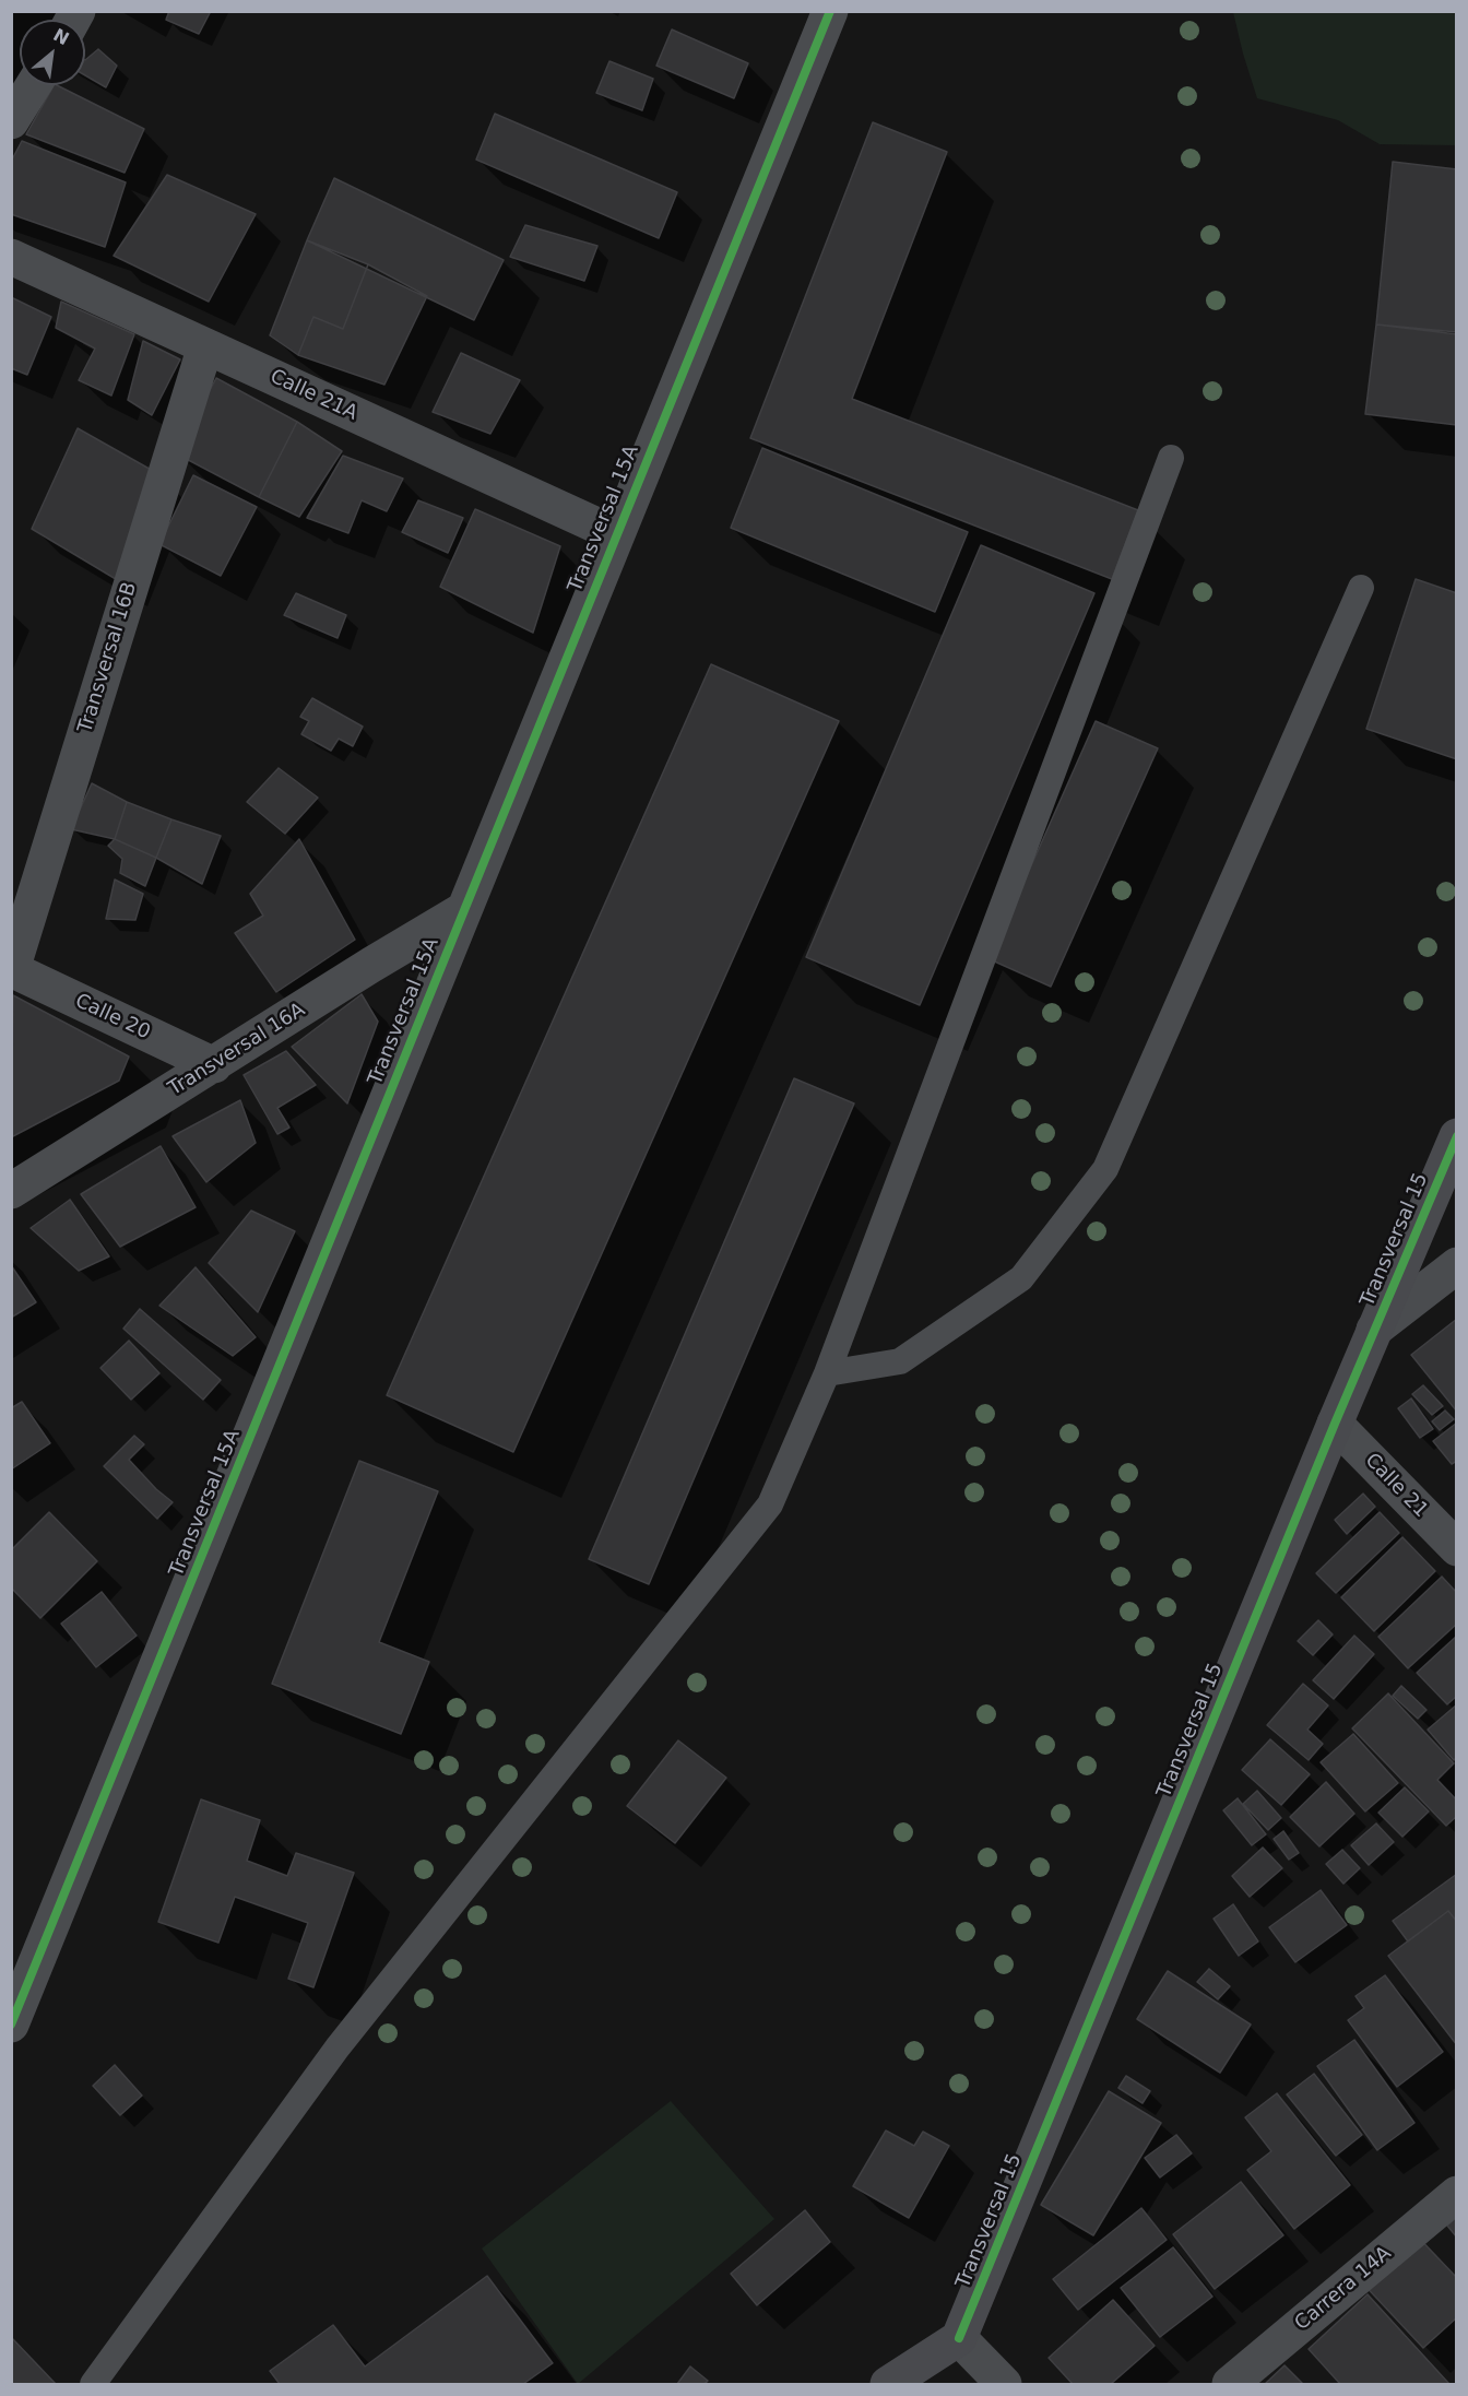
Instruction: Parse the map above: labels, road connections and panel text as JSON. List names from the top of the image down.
{
  "streets": {
    "street": [
      "Calle 21A",
      "Transversal 15A",
      "Transversal 16B",
      "Calle 20",
      "Transversal 16A",
      "Transversal 15",
      "Calle 21",
      "Carrera 14A"
    ]
  },
  "crossings": [
    ["Calle 21A", "Transversal 15A"],
    ["Calle 21A", "Transversal 16B"],
    ["Transversal 15A", "Transversal 16A"],
    ["Transversal 16B", "Calle 20"],
    ["Calle 20", "Transversal 16A"],
    ["Transversal 15", "Calle 21"]
  ],
  "north": "top right"
}
